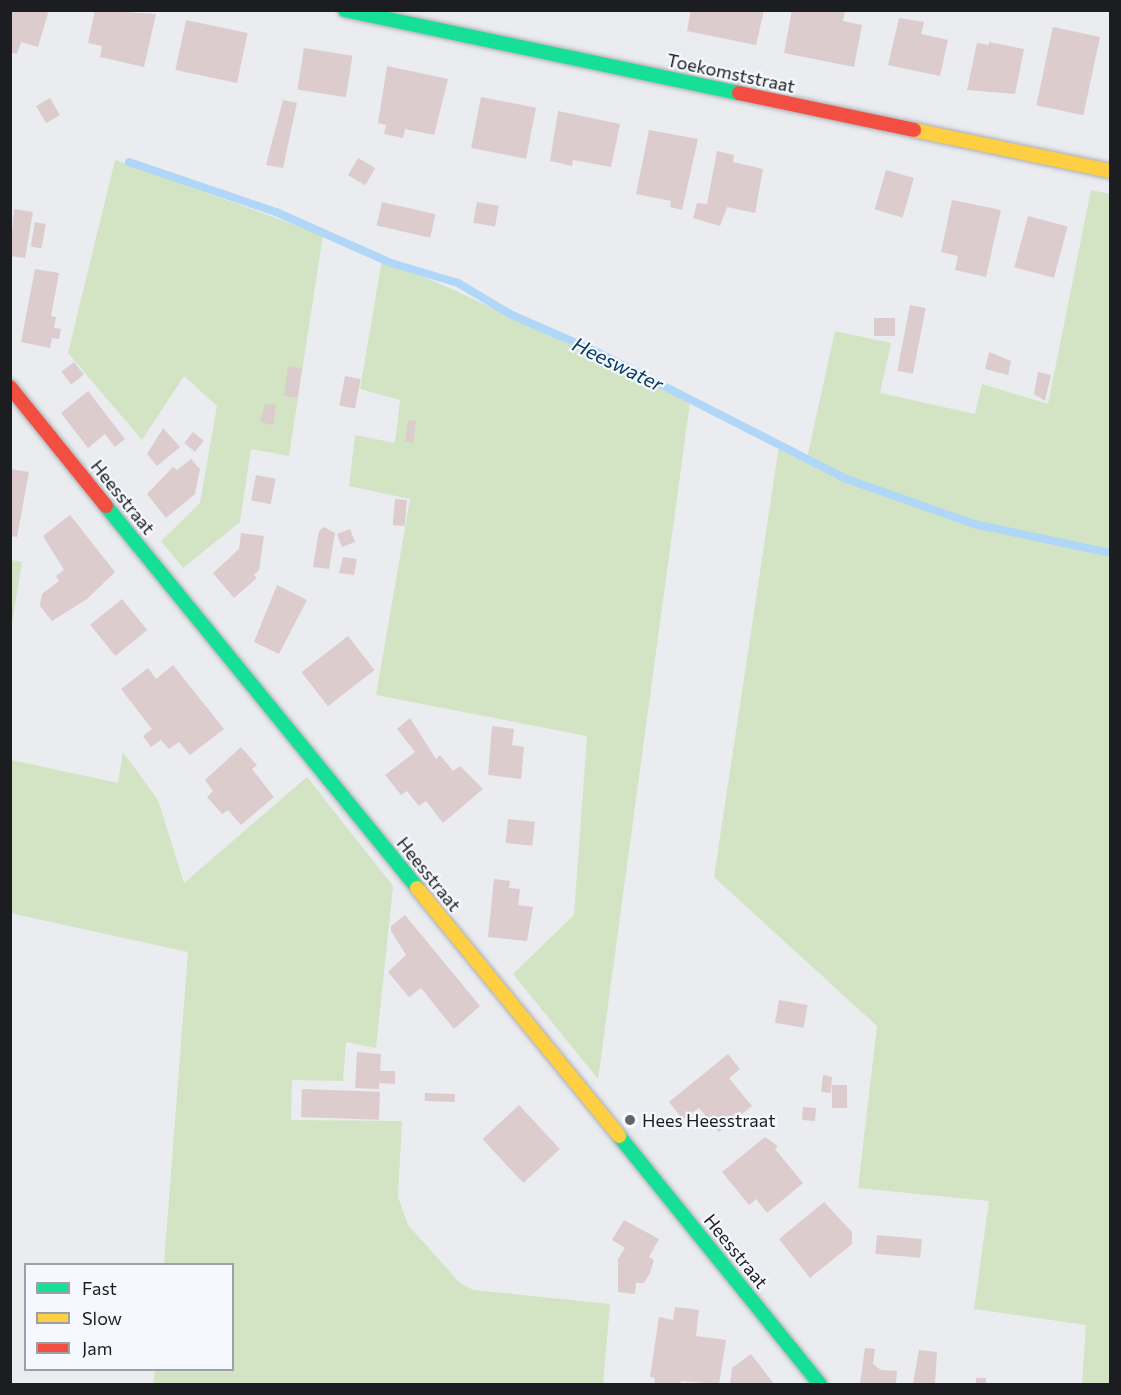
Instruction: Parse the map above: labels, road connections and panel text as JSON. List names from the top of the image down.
{
  "streets": {
    "street": ["Toekomststraat", "Heesstraat"]
  },
  "water": ["Heeswater"],
  "places": ["Hees Heesstraat"],
  "legend": ["Fast", "Slow", "Jam"]
}
